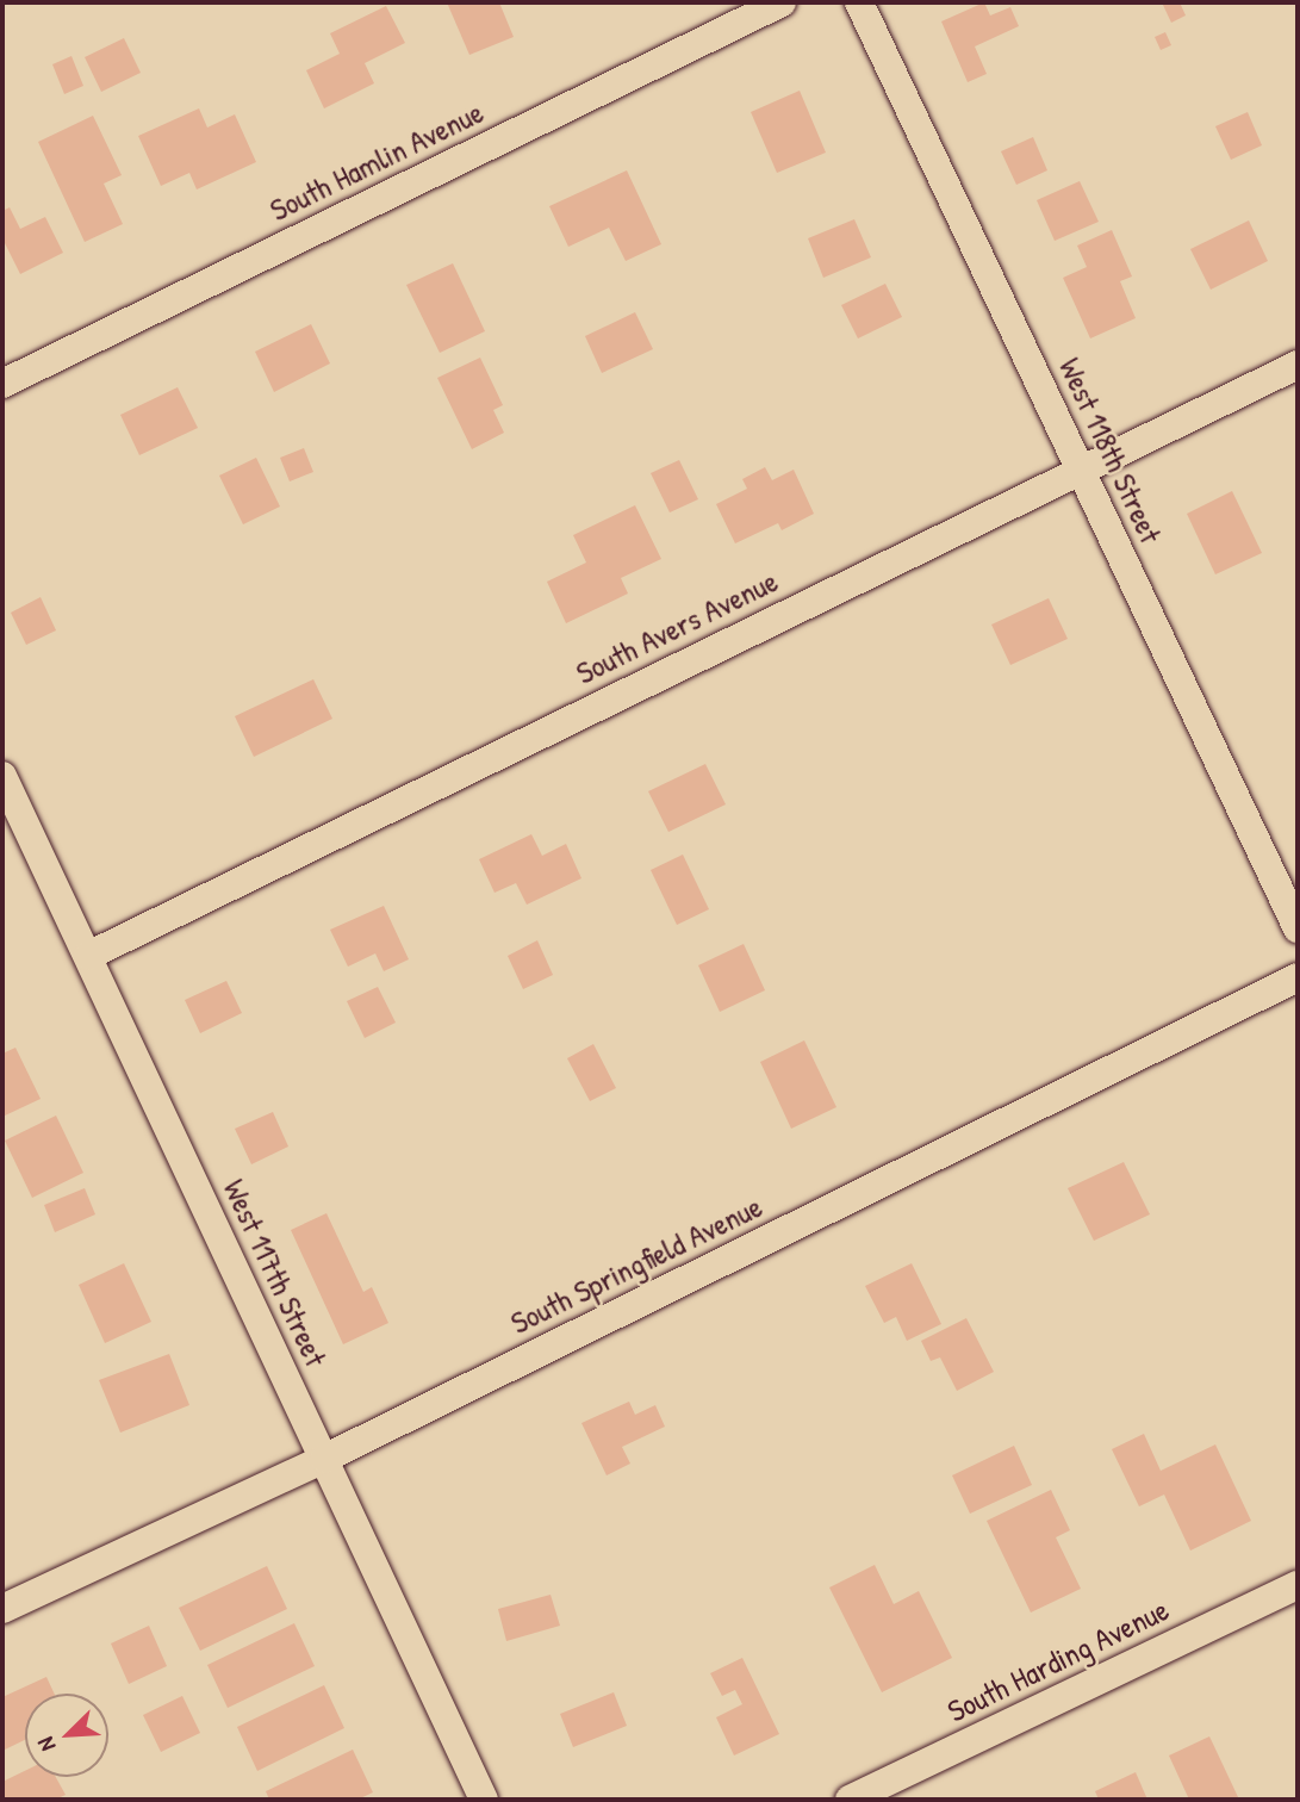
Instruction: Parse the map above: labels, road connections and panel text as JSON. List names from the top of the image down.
{
  "streets": {
    "street": [
      "South Hamlin Avenue",
      "West 118th Street",
      "South Avers Avenue",
      "South Springfield Avenue",
      "West 117th Street",
      "South Harding Avenue"
    ]
  },
  "crossings": [
    ["West 118th Street", "South Avers Avenue"],
    ["South Avers Avenue", "West 117th Street"],
    ["South Springfield Avenue", "West 117th Street"]
  ],
  "north": "bottom left"
}
